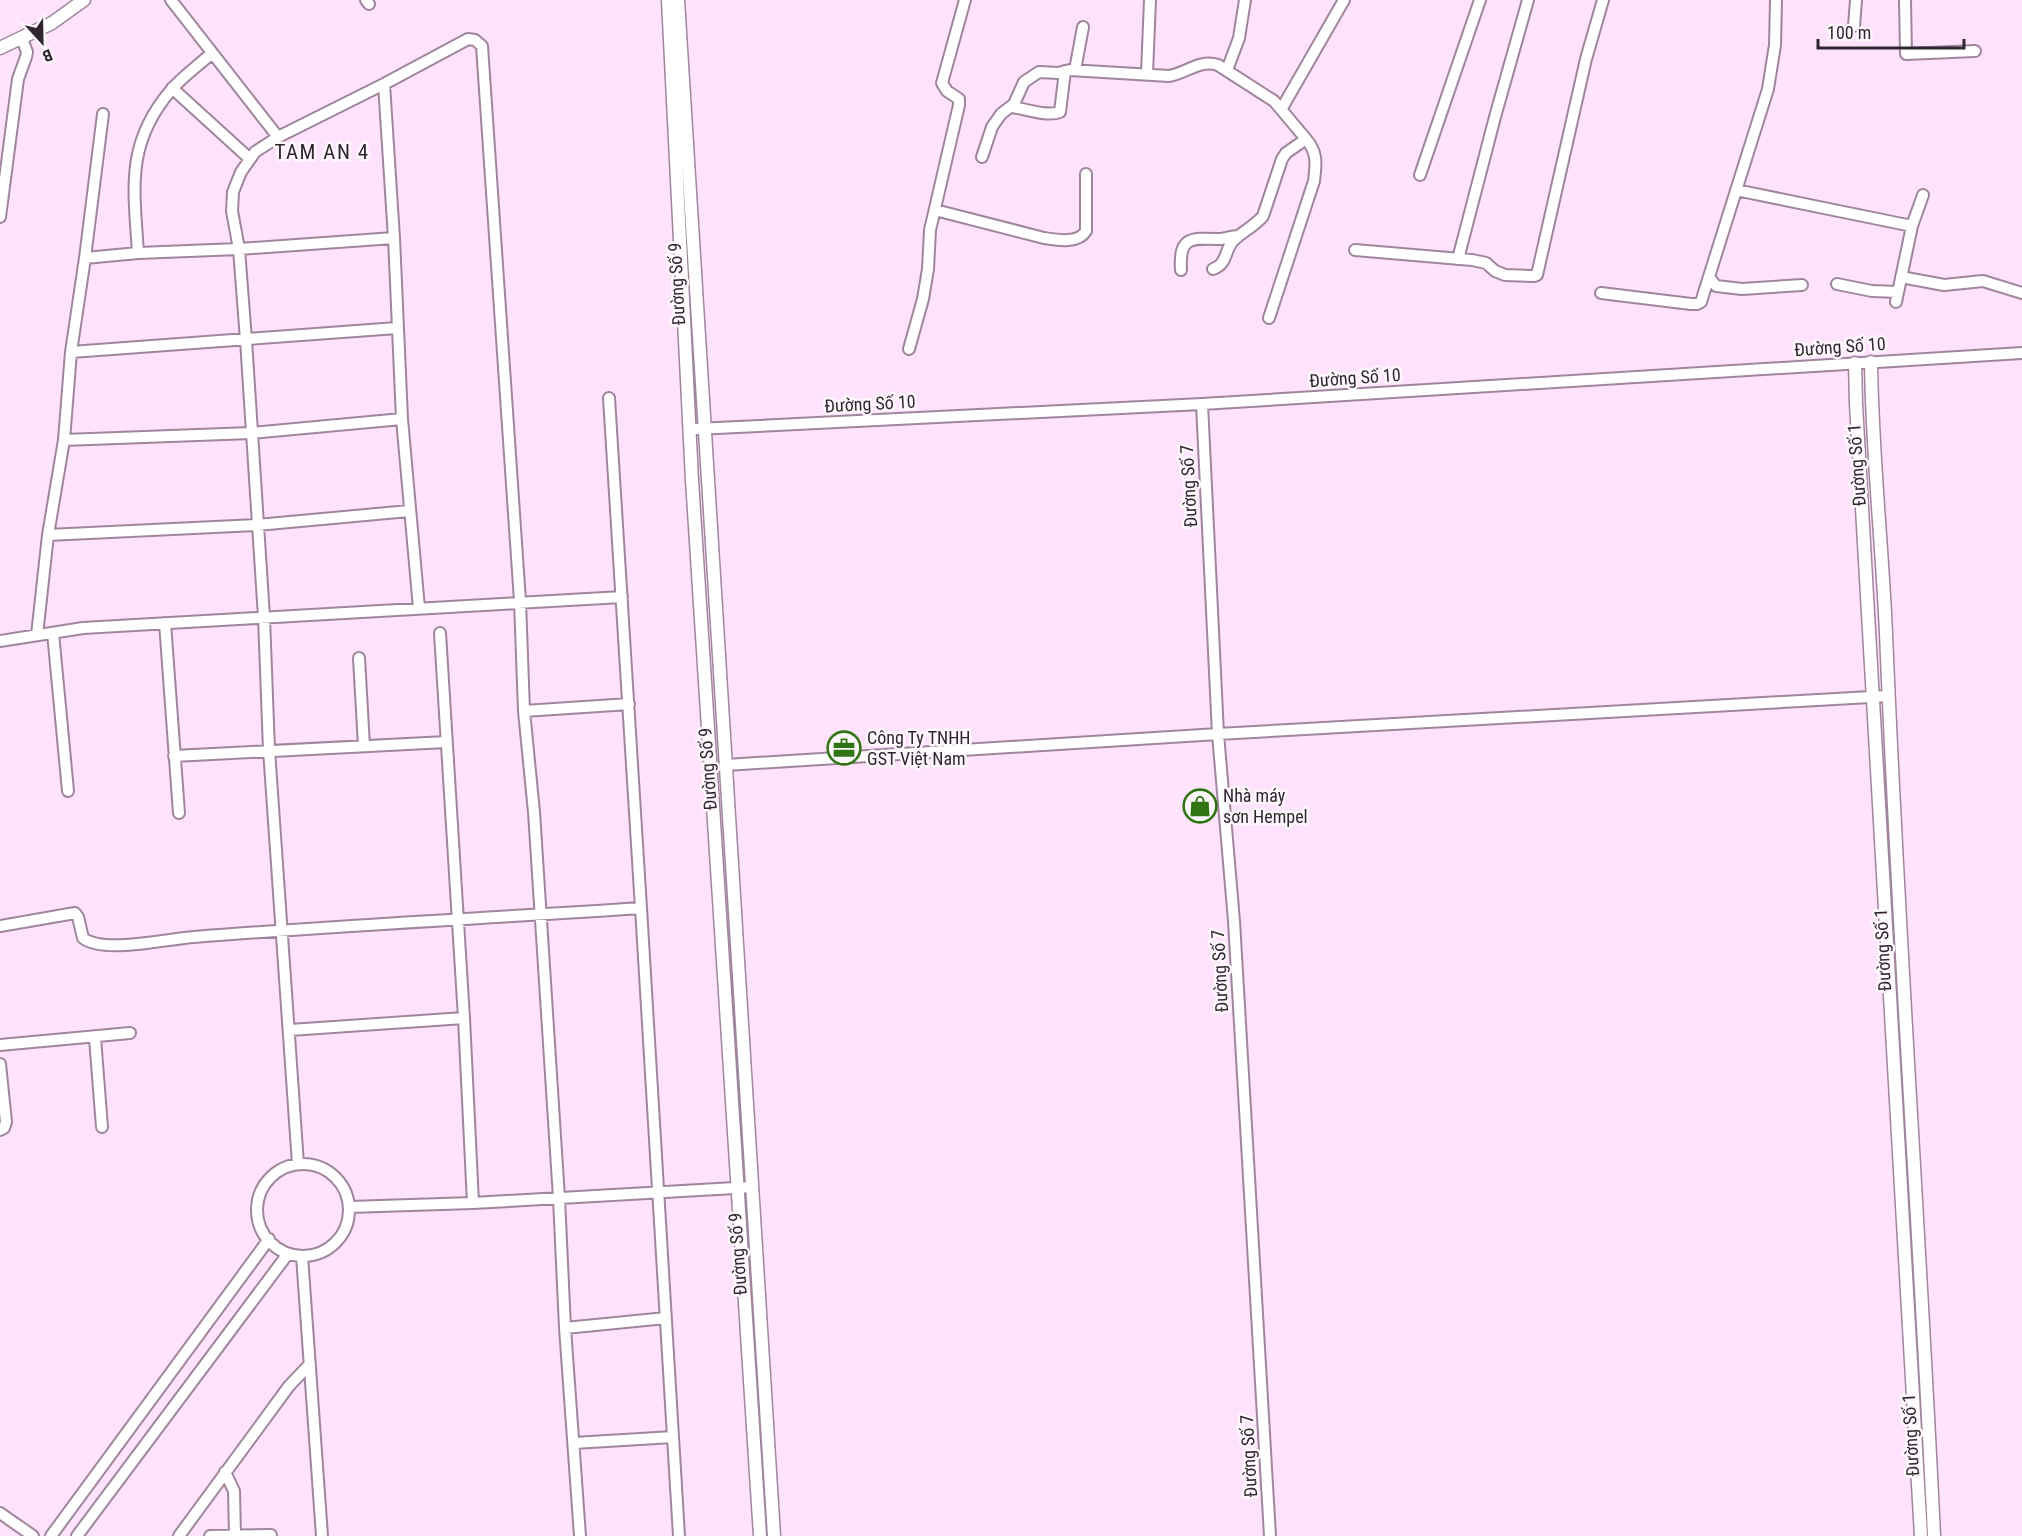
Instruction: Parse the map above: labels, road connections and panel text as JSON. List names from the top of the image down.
{
  "streets": {
    "street": [
      "Đường Số 9",
      "Đường Số 10",
      "Đường Số 1",
      "Đường Số 7"
    ]
  },
  "crossings": [
    ["Đường Số 9", "Đường Số 10"],
    ["Đường Số 10", "Đường Số 1"],
    ["Đường Số 10", "Đường Số 7"]
  ],
  "districts": ["TAM AN 4"],
  "places": {
    "office": ["Công Ty TNHH GST Việt Nam"],
    "shop": ["Nhà máy sơn Hempel"]
  },
  "scale_bar": "100 m",
  "north": "bottom"
}
